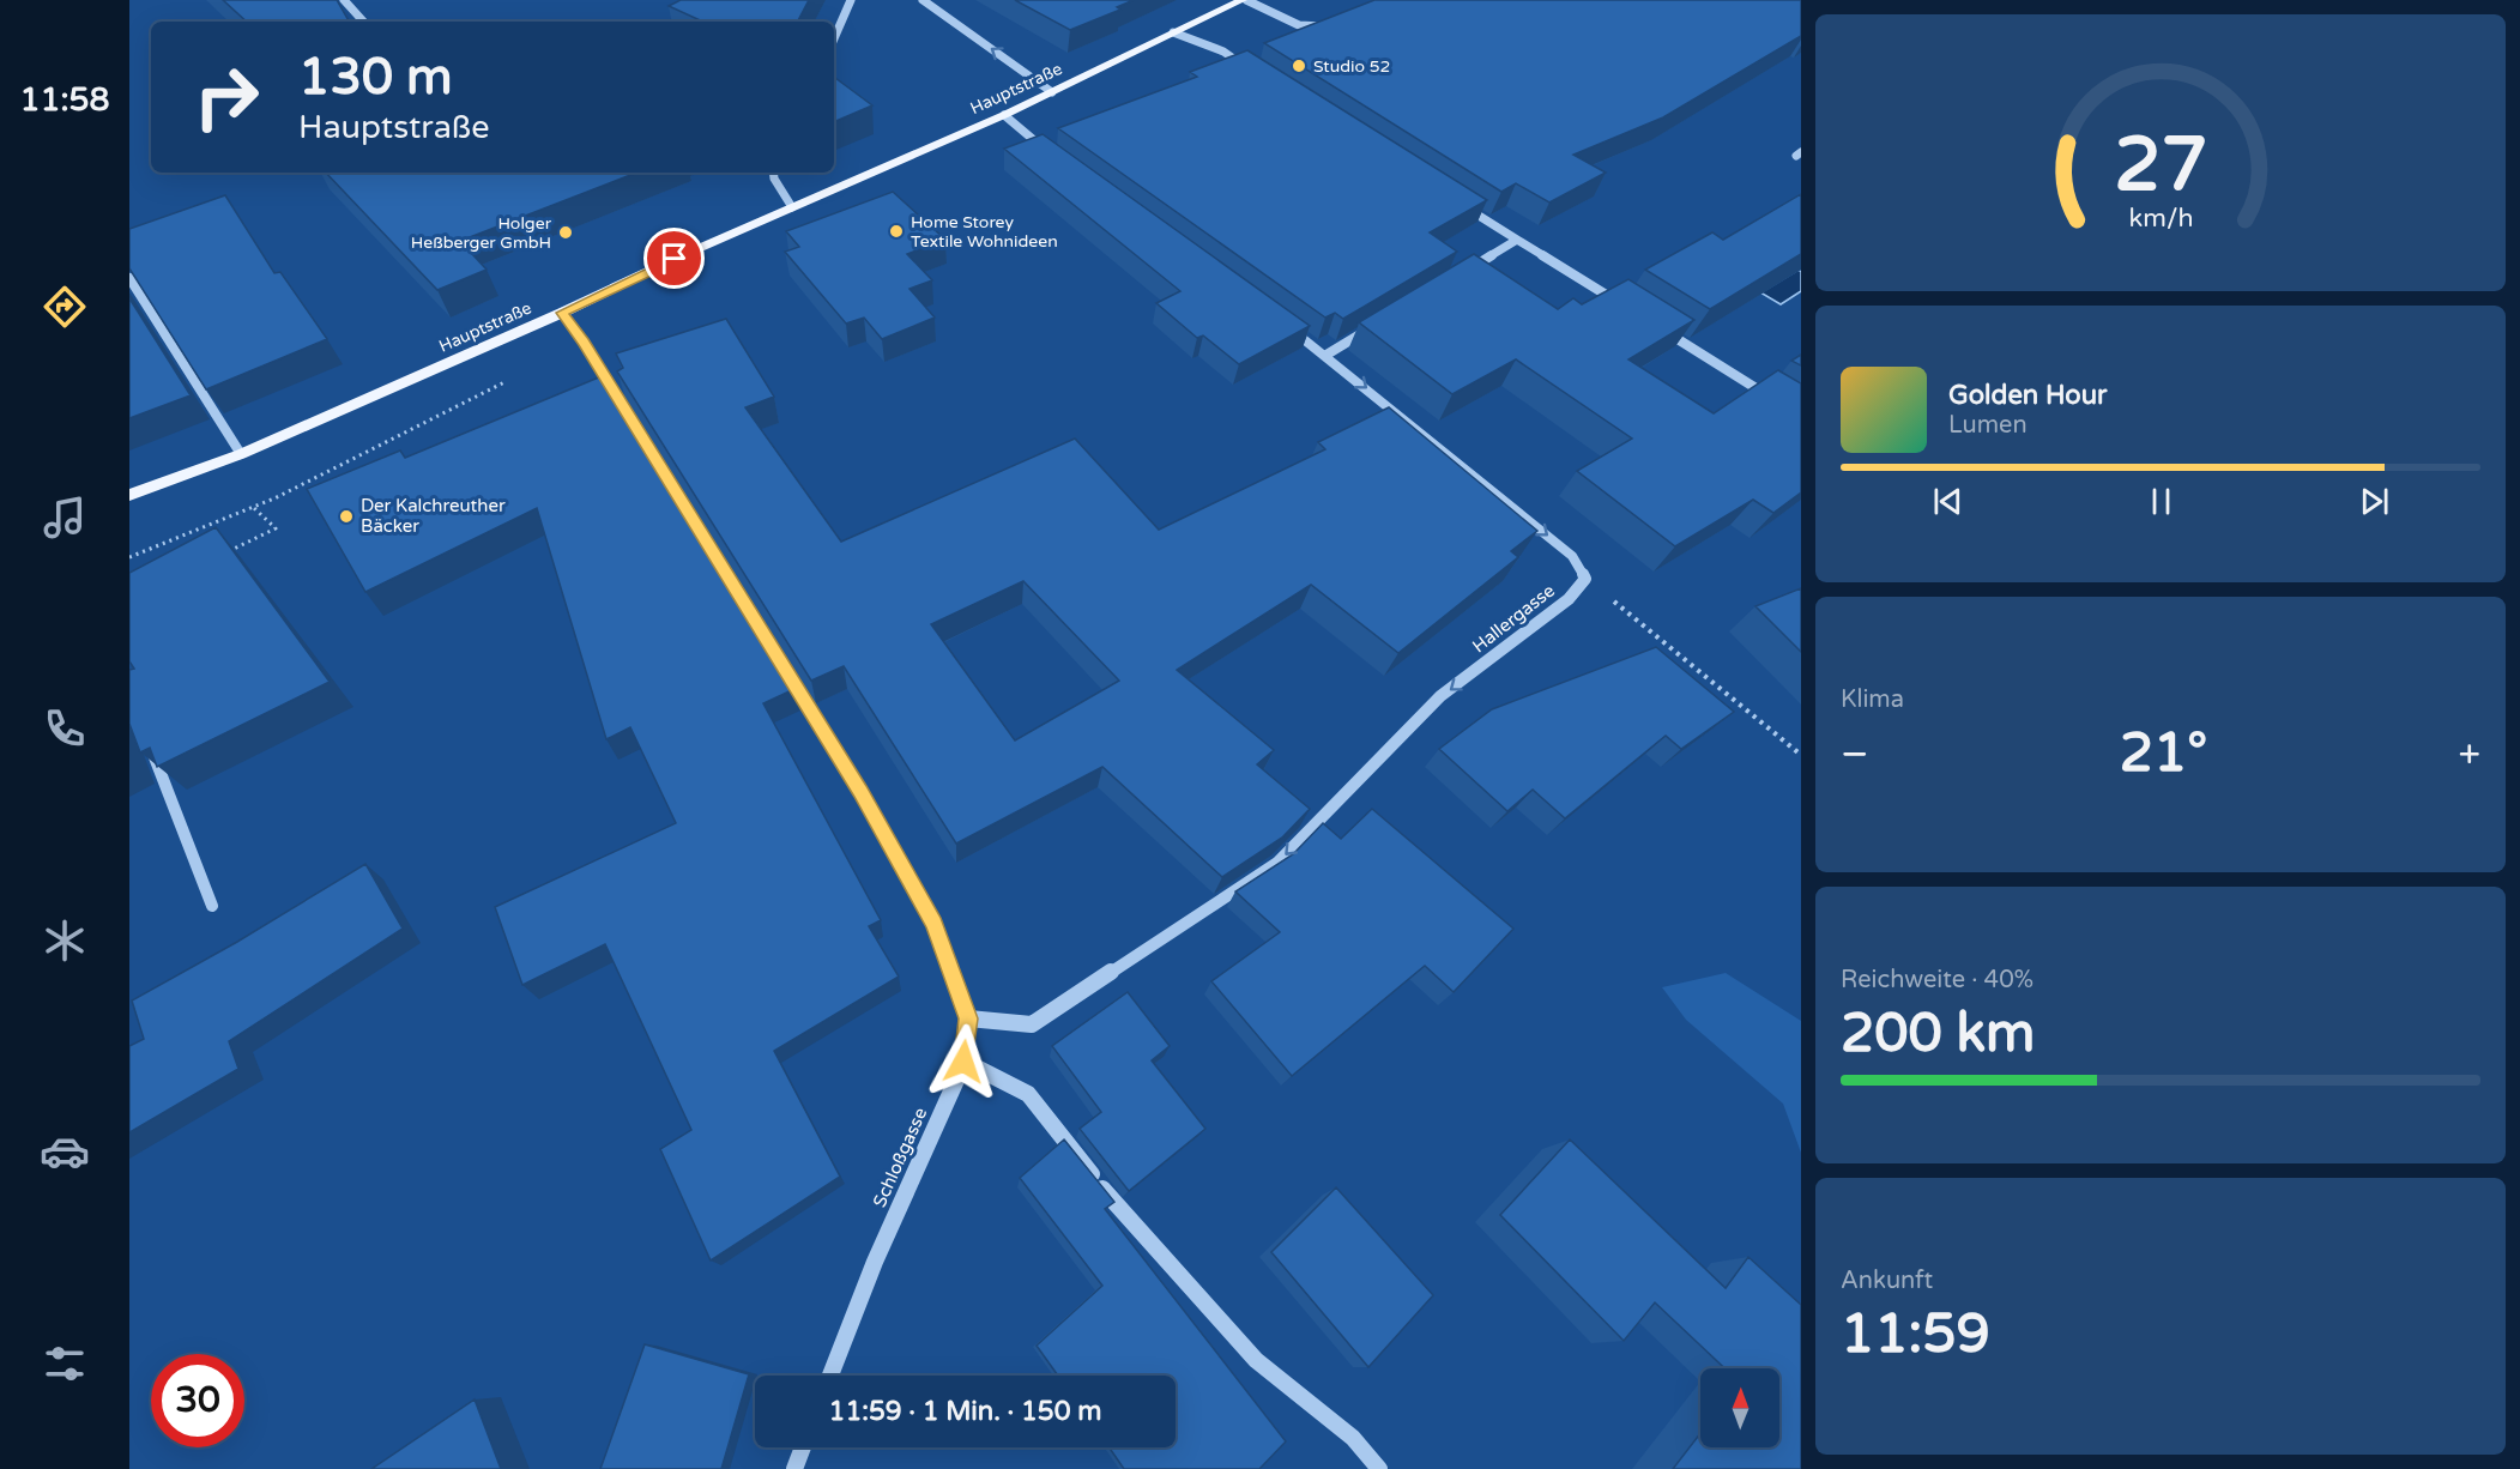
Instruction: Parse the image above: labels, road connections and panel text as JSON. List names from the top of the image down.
{
  "streets": {
    "main road": ["Hauptstraße"],
    "street": ["Hallergasse", "Schloßgasse"]
  },
  "crossings": [
    ["Hauptstraße", "Schloßgasse"],
    ["Hallergasse", "Schloßgasse"]
  ],
  "one_way": ["Hallergasse"],
  "places": [
    "Studio 52",
    "Home Storey Textile Wohnideen",
    "Holger Heßberger GmbH",
    "Der Kalchreuther Bäcker"
  ],
  "north": "top",
  "page": {
    "tabs": "11:58",
    "turn": ["130 m", "Hauptstraße"],
    "song": ["Golden Hour", "Lumen"],
    "tile": [
      "Klima",
      ["Reichweite · 40%", "200 km"],
      ["Ankunft", "11:59"]
    ],
    "heat": ["−", "21°", "+"],
    "limit": "30",
    "trip": "11:59 · 1 Min. · 150 m",
    "gauge": ["27", "km/h"]
  }
}
